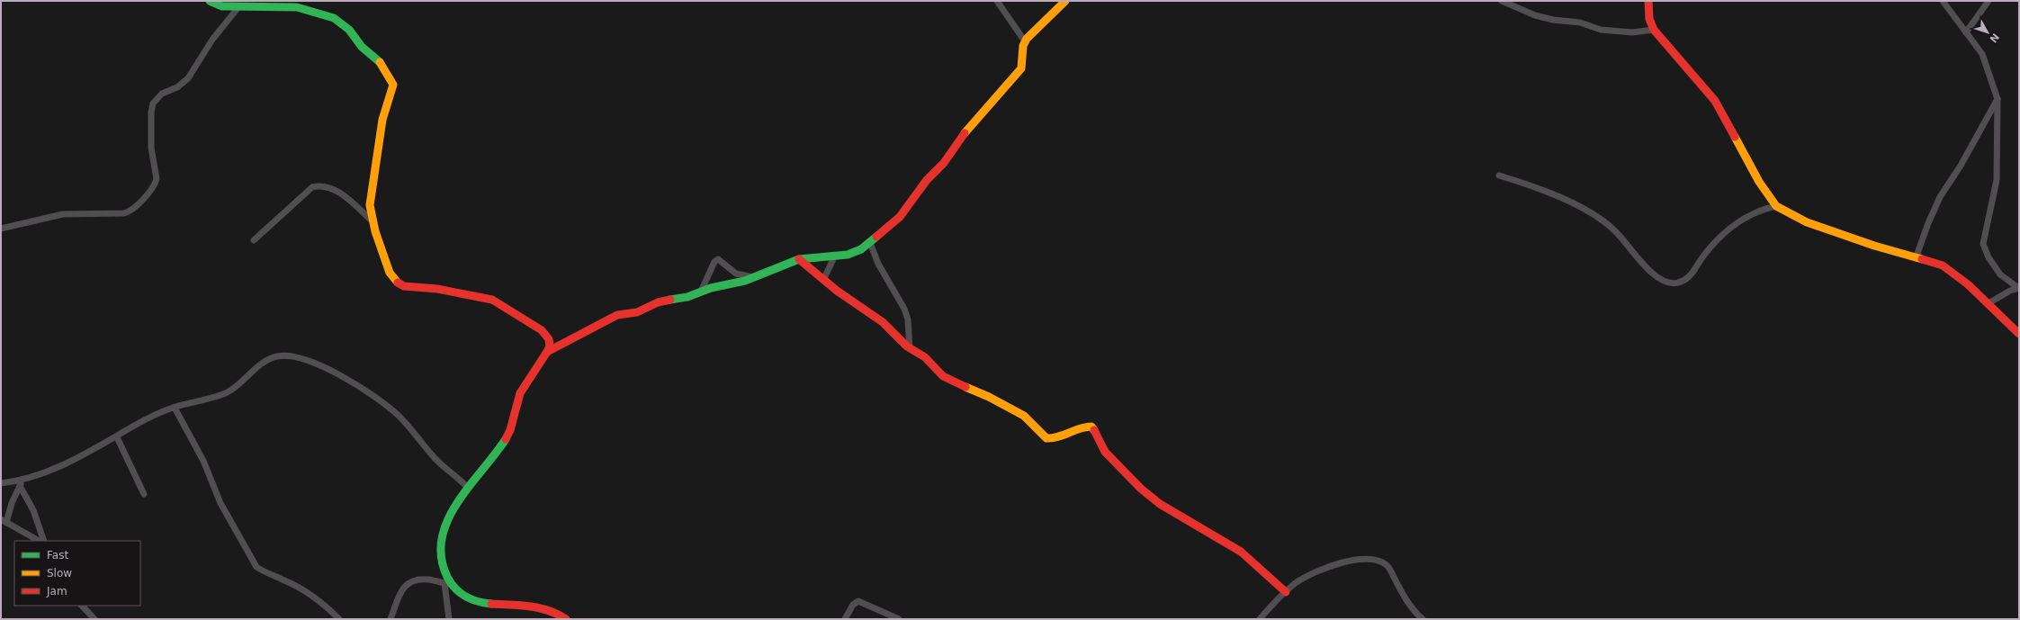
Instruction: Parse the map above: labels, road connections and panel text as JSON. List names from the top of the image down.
{
  "legend": ["Fast", "Slow", "Jam"],
  "north": "bottom right"
}
